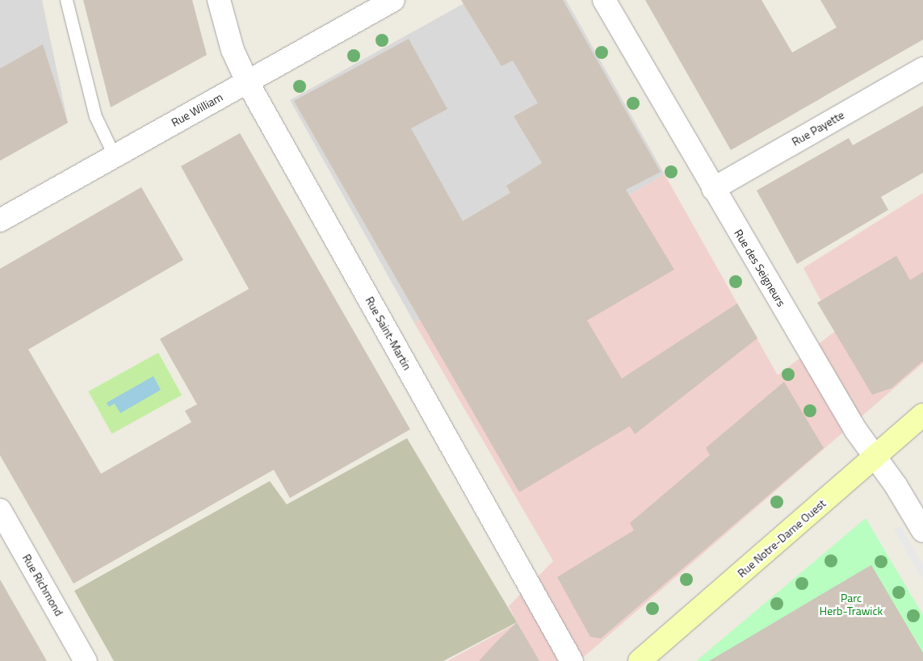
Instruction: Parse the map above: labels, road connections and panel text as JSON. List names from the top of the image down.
{
  "streets": {
    "main road": ["Rue Notre-Dame Ouest"],
    "street": [
      "Rue William",
      "Rue Payette",
      "Rue des Seigneurs",
      "Rue Saint-Martin",
      "Rue Richmond"
    ]
  },
  "crossings": [
    ["Rue William", "Rue Saint-Martin"],
    ["Rue Payette", "Rue des Seigneurs"],
    ["Rue des Seigneurs", "Rue Notre-Dame Ouest"]
  ],
  "parks": ["Parc Herb-Trawick"]
}
